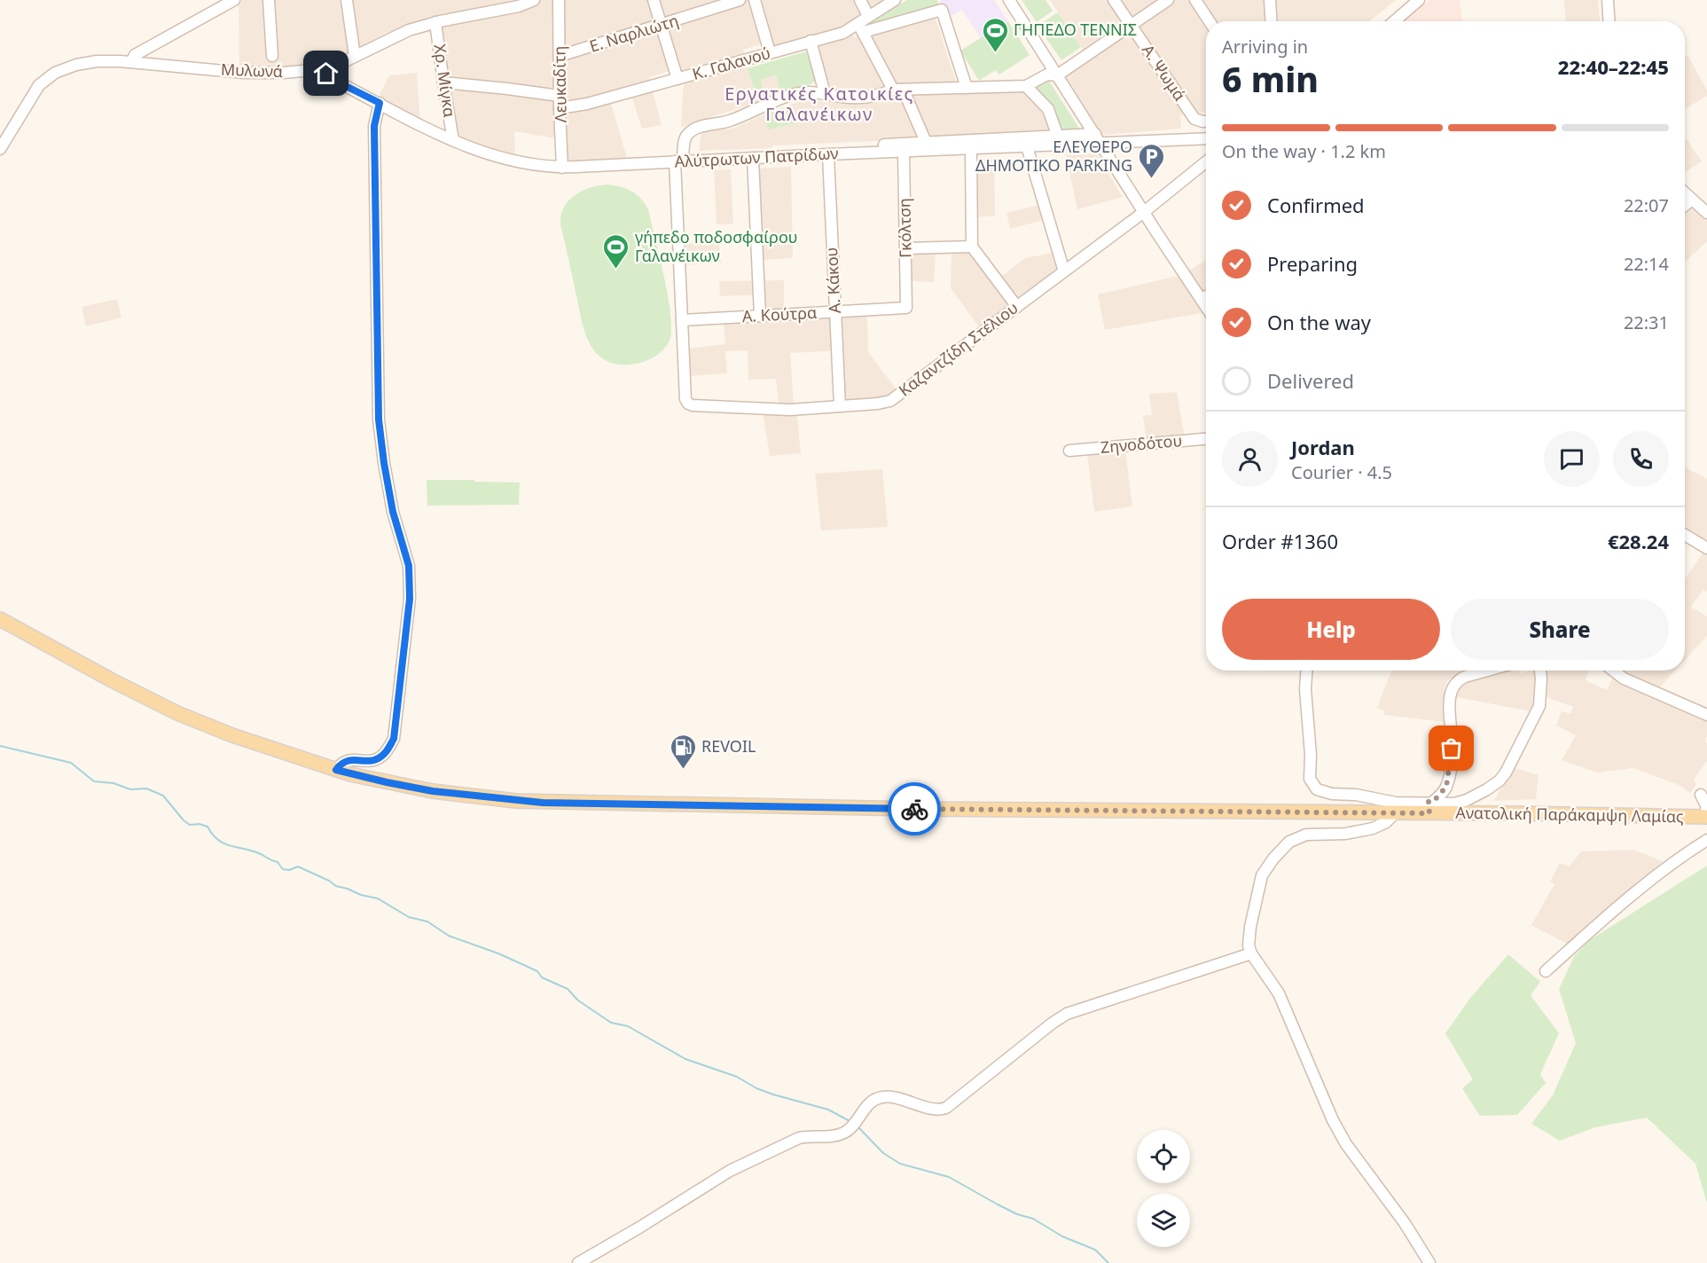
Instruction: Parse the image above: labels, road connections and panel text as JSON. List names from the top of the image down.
{
  "streets": {
    "main road": ["Ανατολική Παράκαμψη Λαμίας"],
    "street": [
      "Ε. Ναρλιώτη",
      "Κ. Γαλανού",
      "Μυλωνά",
      "Α. Ψωμά",
      "Χρ. Μίγκα",
      "Λευκαδίτη",
      "Αλύτρωτων Πατρίδων",
      "Γκόλτση",
      "Α. Κάκου",
      "Α. Κούτρα",
      "Καζαντζίδη Στέλιου",
      "Ζηνοδότου"
    ]
  },
  "crossings": [
    ["Ε. Ναρλιώτη", "Λευκαδίτη"],
    ["Κ. Γαλανού", "Λευκαδίτη"],
    ["Μυλωνά", "Χρ. Μίγκα"],
    ["Μυλωνά", "Αλύτρωτων Πατρίδων"],
    ["Χρ. Μίγκα", "Αλύτρωτων Πατρίδων"],
    ["Λευκαδίτη", "Αλύτρωτων Πατρίδων"],
    ["Αλύτρωτων Πατρίδων", "Γκόλτση"],
    ["Αλύτρωτων Πατρίδων", "Α. Κάκου"],
    ["Γκόλτση", "Α. Κούτρα"],
    ["Α. Κάκου", "Α. Κούτρα"],
    ["Α. Κάκου", "Καζαντζίδη Στέλιου"],
    ["Α. Κούτρα", "Καζαντζίδη Στέλιου"]
  ],
  "districts": ["Εργατικές Κατοικίες Γαλανέικων"],
  "places": {
    "sports": ["ΓΗΠΕΔΟ ΤΕΝΝΙΣ", "γήπεδο ποδοσφαίρου Γαλανέικων"],
    "parking": ["ΕΛΕΥΘΕΡΟ ΔΗΜΟΤΙΚΟ PARKING"],
    "fuel station": ["REVOIL"]
  },
  "page": {
    "heading": ["6 min", "Arriving in", "22:40–22:45"],
    "panel": [
      "Jordan",
      "Courier · 4.5",
      "Order #1360",
      "€28.24"
    ],
    "bar": "On the way · 1.2 km",
    "list": [
      ["Confirmed", "22:07"],
      ["Preparing", "22:14"],
      ["On the way", "22:31"],
      "Delivered"
    ],
    "buttons": ["Help", "Share"]
  }
}
